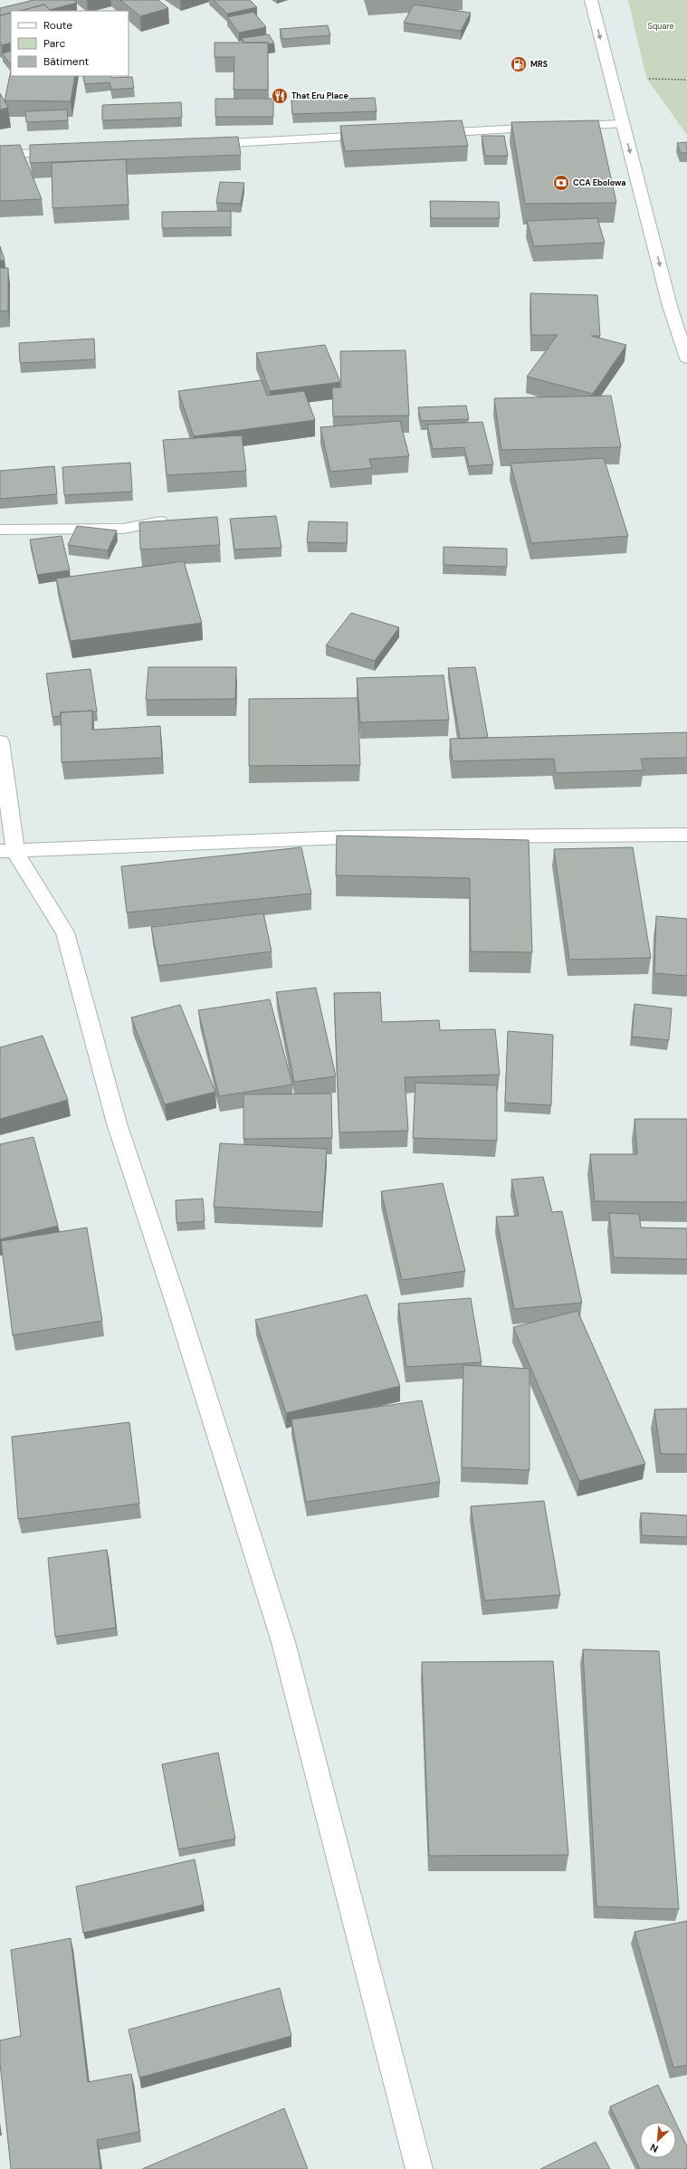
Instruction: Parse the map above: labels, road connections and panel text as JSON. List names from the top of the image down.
{
  "parks": ["Square"],
  "places": {
    "fuel station": ["MRS"],
    "restaurant": ["That Eru Place"],
    "bank": ["CCA Ebolowa"]
  },
  "legend": ["Route", "Parc", "Bâtiment"],
  "north": "bottom left"
}
